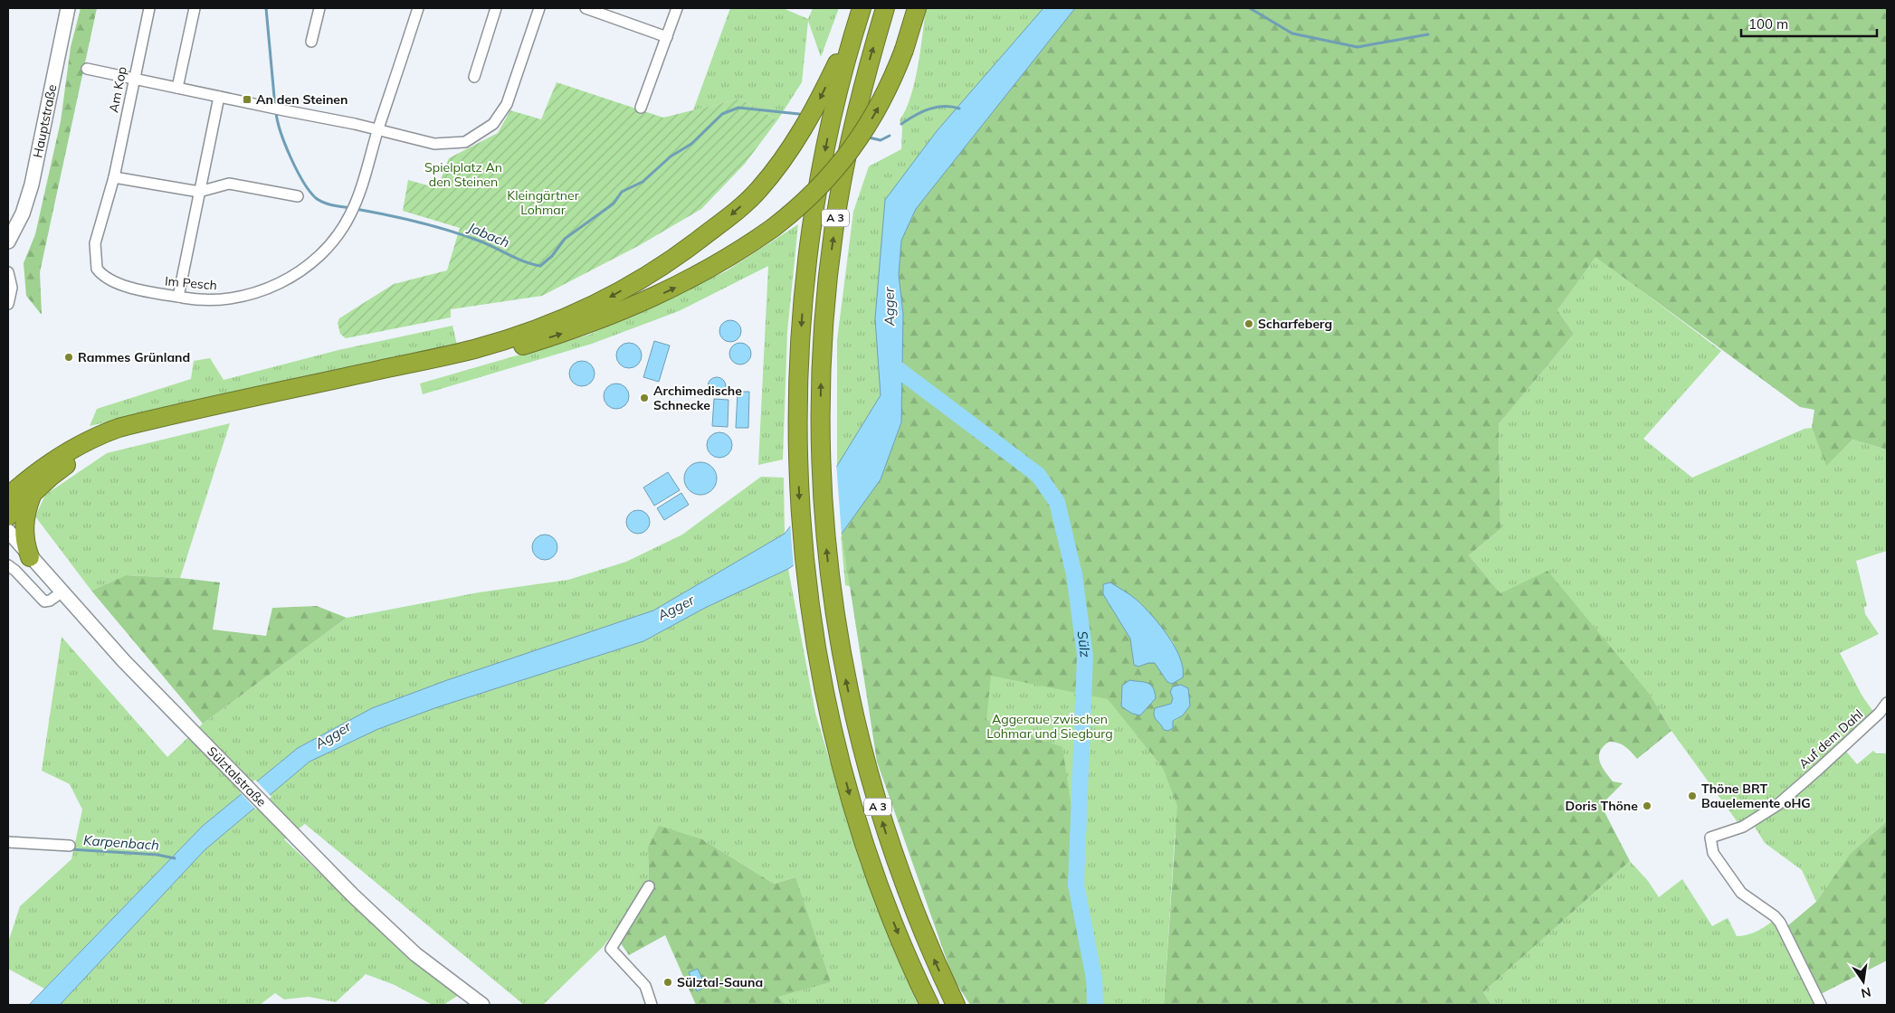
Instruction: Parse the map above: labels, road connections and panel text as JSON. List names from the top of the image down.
{
  "streets": {
    "highway": ["A 3"],
    "main road": ["Hauptstraße", "Sülztalstraße"],
    "street": ["Am Kop", "Im Pesch", "Auf dem Dahl"]
  },
  "crossings": [
    ["Am Kop", "Im Pesch"]
  ],
  "water": [
    "Jabach",
    "Agger",
    "Sülz",
    "Karpenbach"
  ],
  "parks": ["Spielplatz An den Steinen", "Kleingärtner Lohmar", "Aggeraue zwischen Lohmar und Siegburg"],
  "places": {
    "transit": ["An den Steinen"],
    "other": [
      "Scharfeberg",
      "Rammes Grünland",
      "Archimedische Schnecke",
      "Thöne BRT Bauelemente oHG",
      "Doris Thöne",
      "Sülztal-Sauna"
    ]
  },
  "scale_bar": "100 m",
  "north": "bottom"
}
